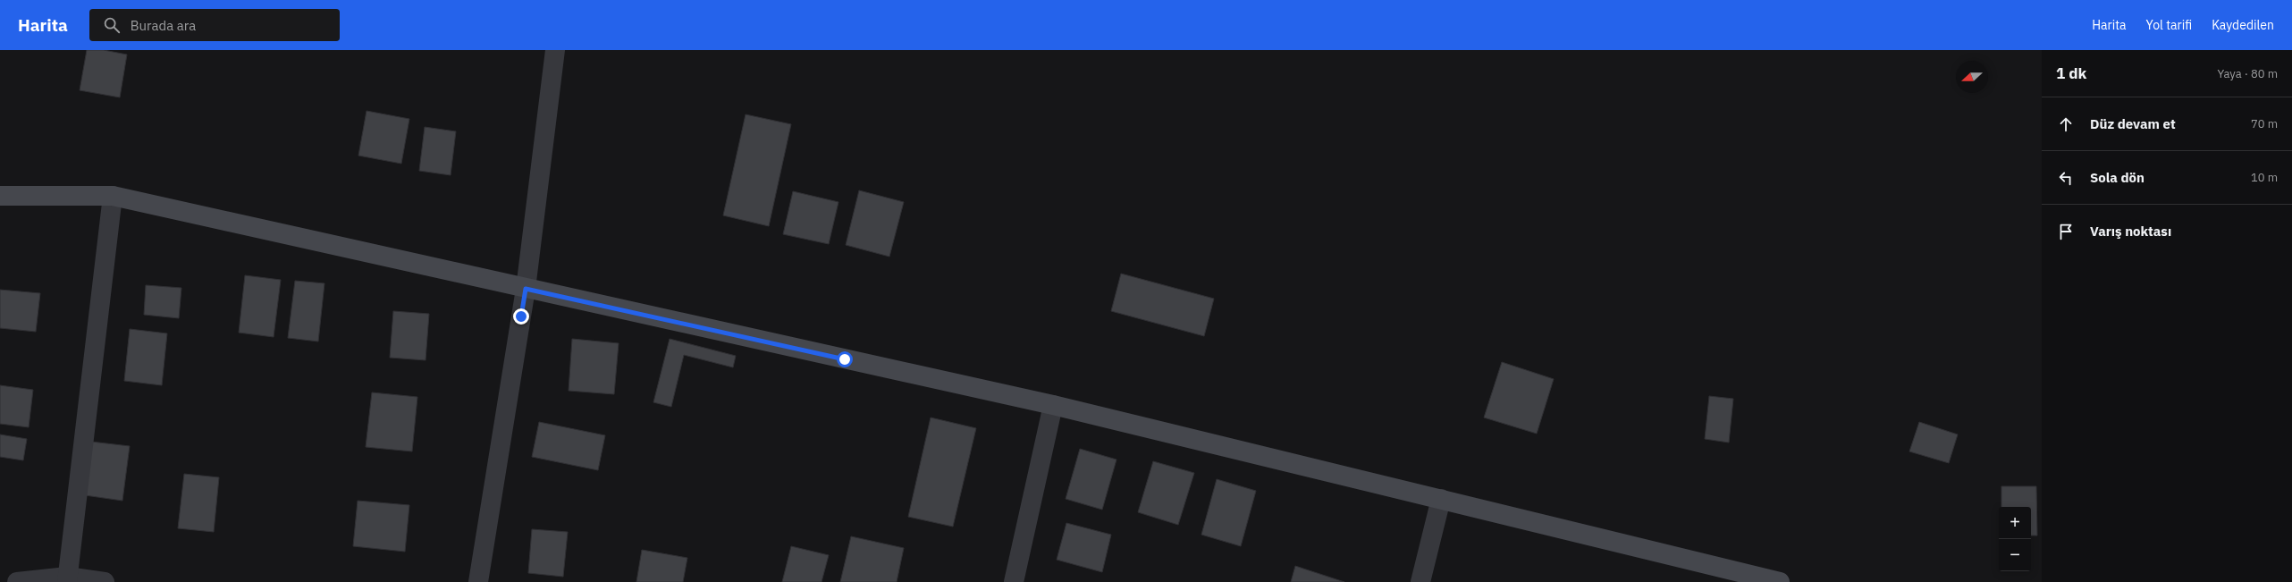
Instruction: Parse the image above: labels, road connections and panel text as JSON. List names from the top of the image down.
{
  "north": "left",
  "page": {
    "header": "Harita",
    "search": "Burada ara",
    "nav": ["Harita", "Yol tarifi", "Kaydedilen"],
    "heading": ["1 dk", "Yaya · 80 m"],
    "list": [
      ["Düz devam et", "70 m"],
      ["Sola dön", "10 m"],
      "Varış noktası"
    ],
    "map_buttons": ["+", "−"]
  }
}
